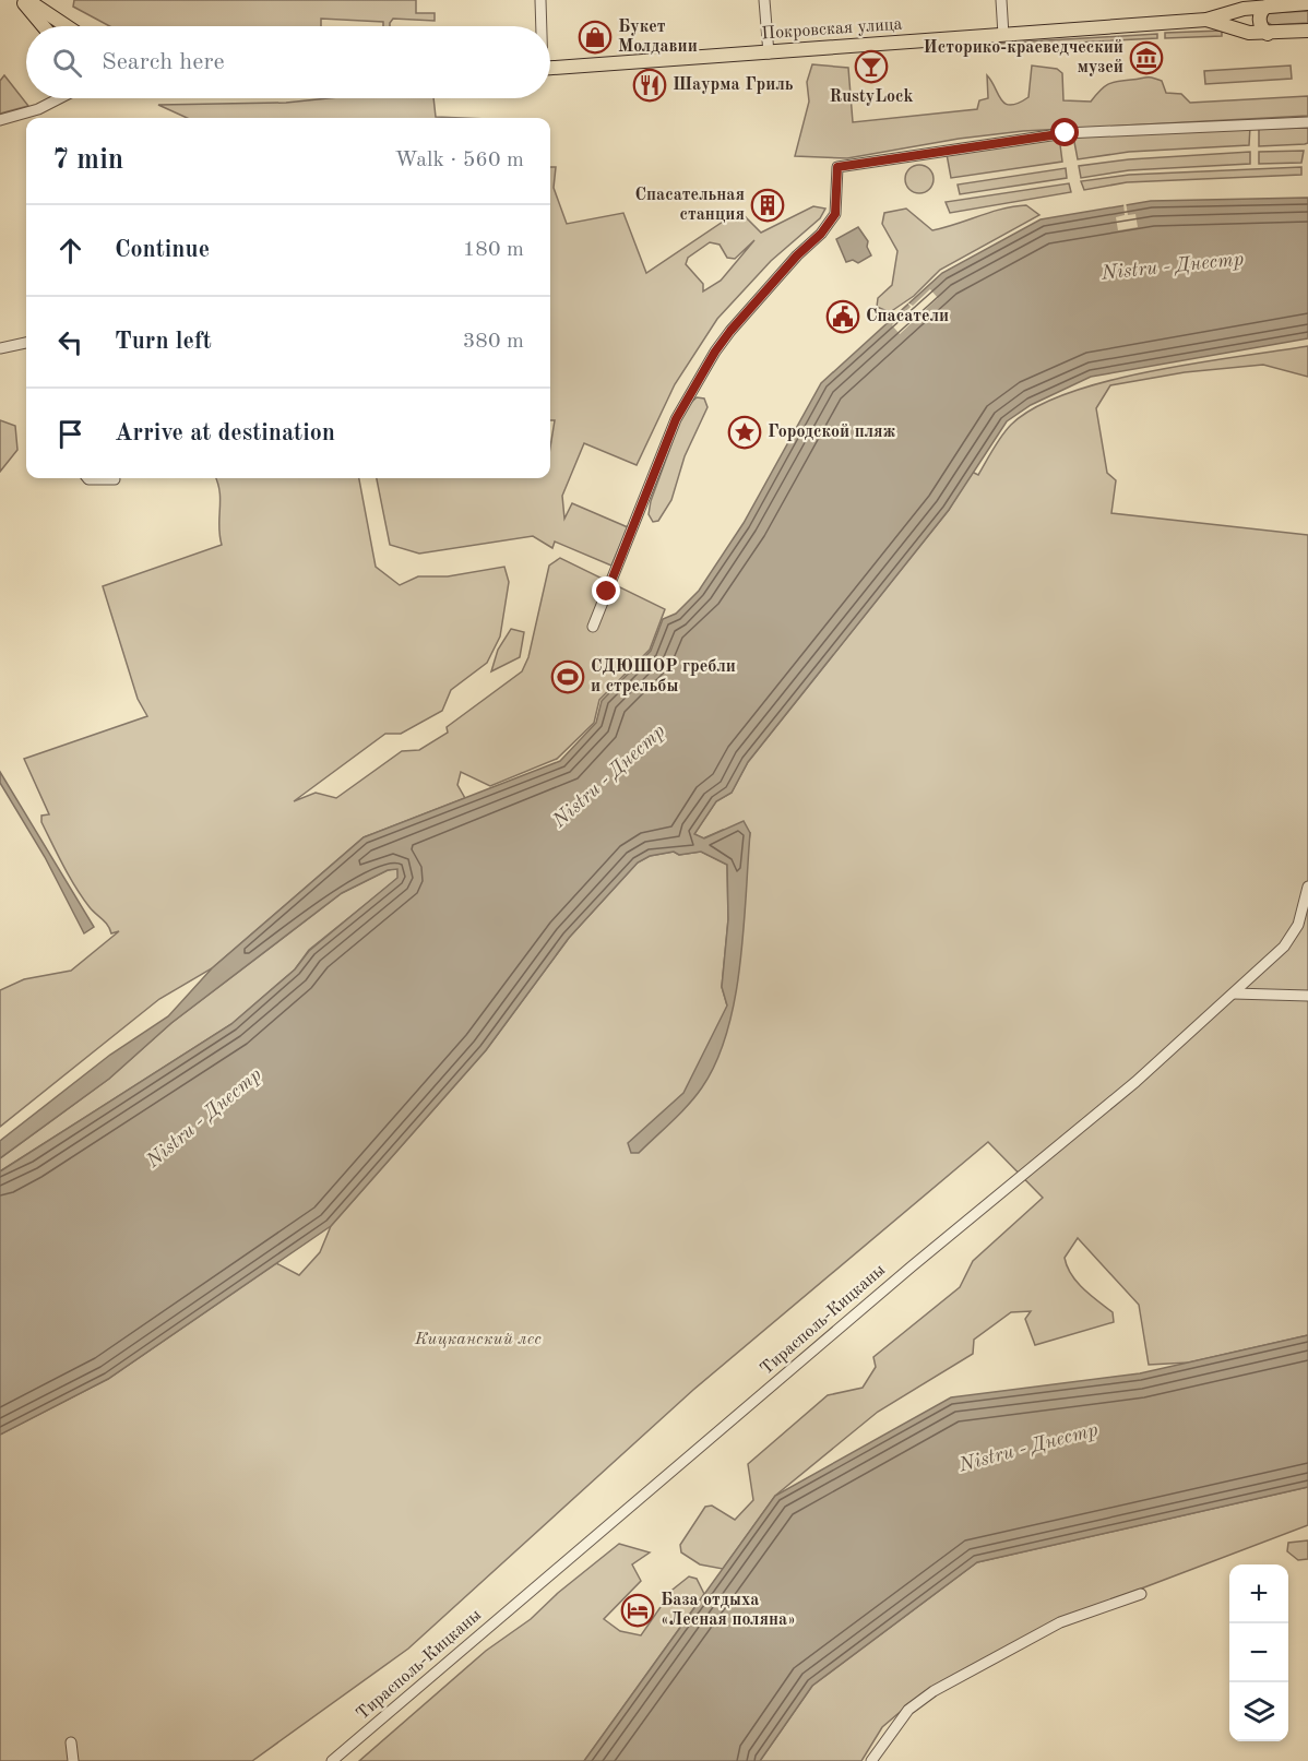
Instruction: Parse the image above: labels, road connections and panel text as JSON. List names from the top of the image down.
{
  "streets": {
    "main road": ["Покровская улица"],
    "street": ["Тирасполь-Кицканы"]
  },
  "water": ["Nistru - Днестр"],
  "parks": ["Кицканский лес"],
  "places": {
    "shop": ["Букет Молдавии"],
    "museum": ["Историко-краеведческий музей"],
    "bar": ["RustyLock"],
    "restaurant": ["Шаурма Гриль"],
    "building": ["Спасательная станция"],
    "public building": ["Спасатели"],
    "place": ["Городской пляж"],
    "sports": ["СДЮШОР гребли и стрельбы"],
    "hotel": ["База отдыха «Лесная поляна»"]
  },
  "page": {
    "search": "Search here",
    "heading": ["7 min", "Walk · 560 m"],
    "list": [
      ["Continue", "180 m"],
      ["Turn left", "380 m"],
      "Arrive at destination"
    ],
    "map_buttons": ["+", "−"]
  }
}
